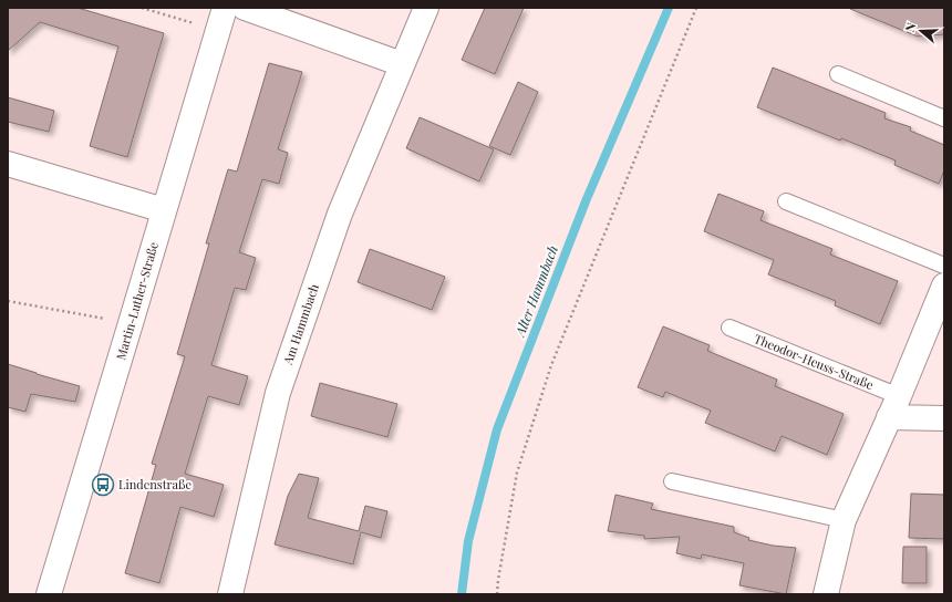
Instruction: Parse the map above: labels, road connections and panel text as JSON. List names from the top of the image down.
{
  "streets": {
    "street": ["Martin-Luther-Straße", "Am Hammbach"],
    "lane": ["Theodor-Heuss-Straße"]
  },
  "water": ["Alter Hammbach"],
  "places": {
    "bus stop": ["Lindenstraße"]
  },
  "north": "left"
}
